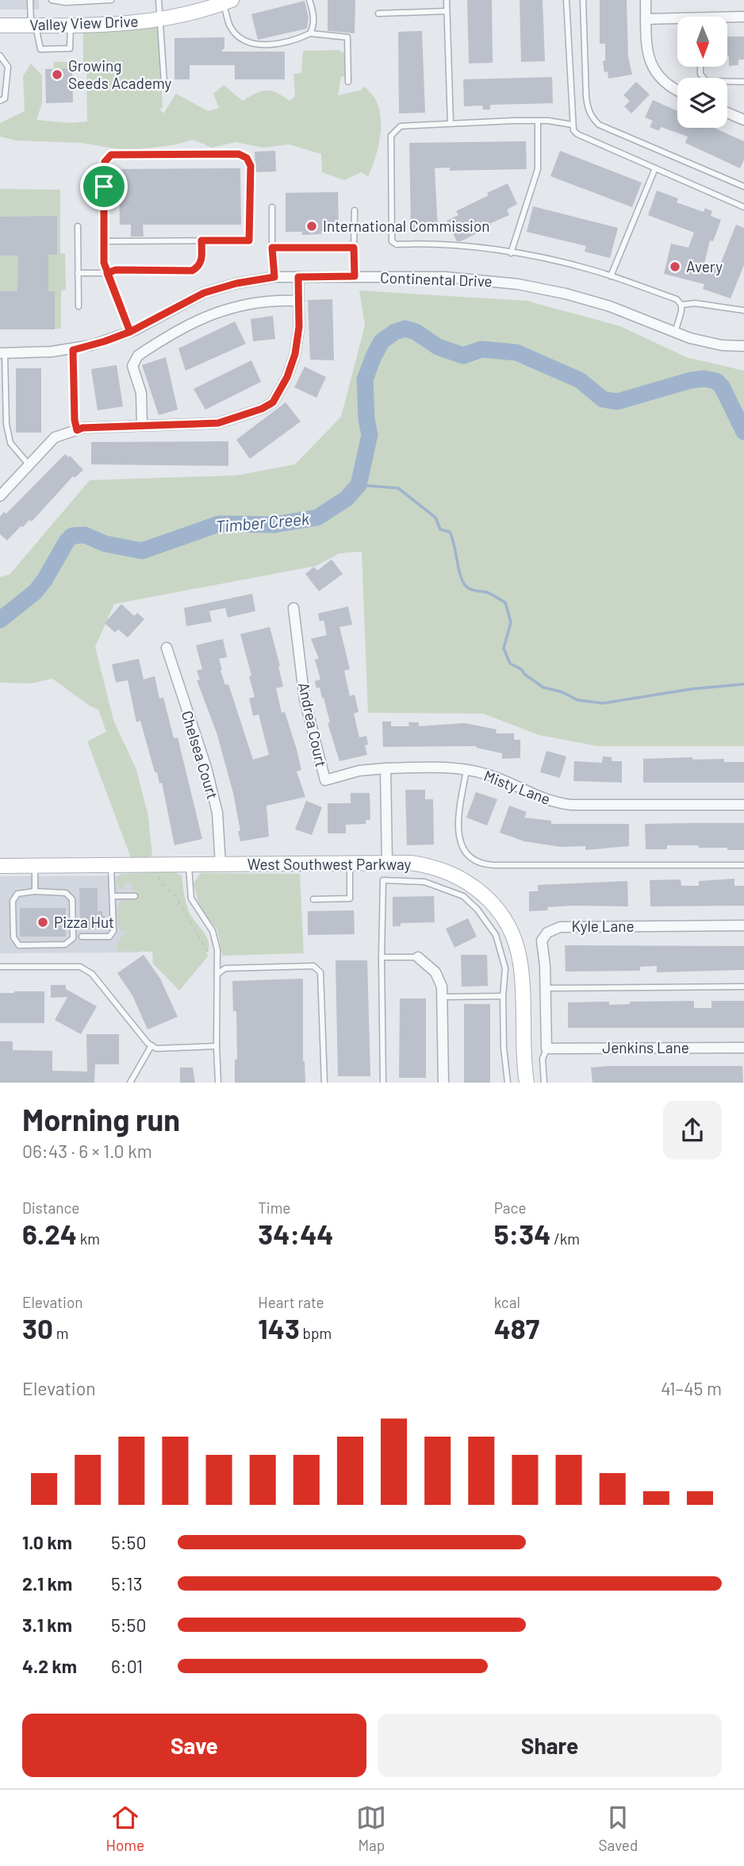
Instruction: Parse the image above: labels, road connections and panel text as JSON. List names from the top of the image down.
{
  "streets": {
    "street": [
      "Valley View Drive",
      "Continental Drive",
      "Andrea Court",
      "Chelsea Court",
      "Misty Lane",
      "West Southwest Parkway",
      "Kyle Lane",
      "Jenkins Lane"
    ]
  },
  "crossings": [
    ["Andrea Court", "Misty Lane"],
    ["Chelsea Court", "West Southwest Parkway"],
    ["Kyle Lane", "Jenkins Lane"]
  ],
  "water": ["Timber Creek"],
  "places": [
    "Growing Seeds Academy",
    "International Commission",
    "Avery",
    "Pizza Hut"
  ],
  "north": "bottom",
  "page": {
    "heading": ["Morning run", "06:43 · 6 × 1.0 km"],
    "stats": [
      ["Distance", "6.24 km"],
      ["Time", "34:44"],
      ["Pace", "5:34 /km"],
      ["Elevation", "30 m"],
      ["Heart rate", "143 bpm"],
      ["kcal", "487"]
    ],
    "chart": ["Elevation", "41–45 m"],
    "list": [
      {
        "name": "1.0 km",
        "note": "5:50"
      },
      {
        "name": "2.1 km",
        "note": "5:13"
      },
      {
        "name": "3.1 km",
        "note": "5:50"
      },
      {
        "name": "4.2 km",
        "note": "6:01"
      }
    ],
    "buttons": ["Save", "Share"],
    "tabs": ["Home", "Map", "Saved"]
  }
}
